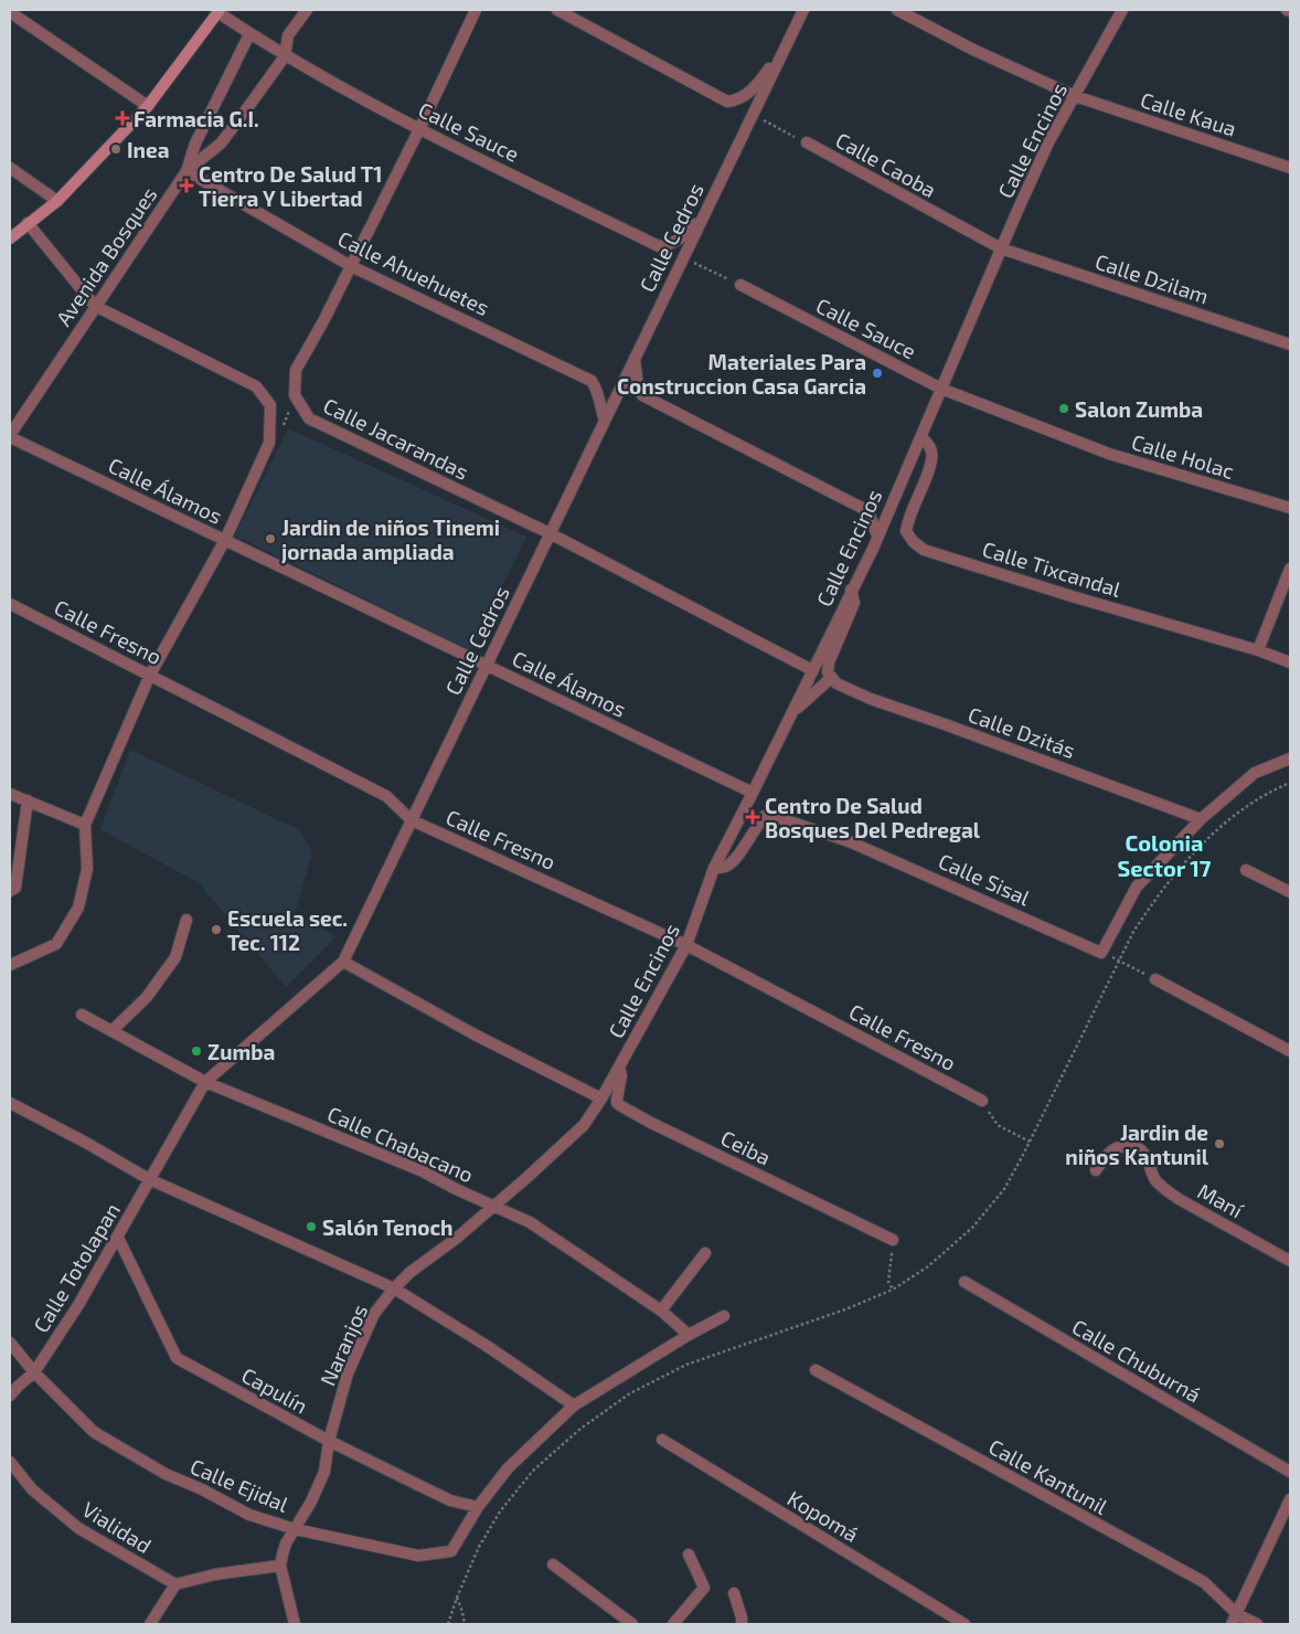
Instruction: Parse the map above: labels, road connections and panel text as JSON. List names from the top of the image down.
{
  "streets": {
    "street": [
      "Calle Kaua",
      "Calle Sauce",
      "Calle Encinos",
      "Calle Caoba",
      "Calle Cedros",
      "Avenida Bosques",
      "Calle Ahuehuetes",
      "Calle Dzilam",
      "Calle Jacarandas",
      "Calle Holac",
      "Calle Álamos",
      "Calle Tixcandal",
      "Calle Fresno",
      "Calle Dzitás",
      "Calle Sisal",
      "Calle Chabacano",
      "Ceiba",
      "Maní",
      "Calle Totolapan",
      "Naranjos",
      "Calle Chuburná",
      "Capulín",
      "Calle Kantunil",
      "Calle Ejidal",
      "Kopomá",
      "Vialidad"
    ]
  },
  "crossings": [
    ["Calle Kaua", "Calle Encinos"],
    ["Calle Sauce", "Calle Encinos"],
    ["Calle Sauce", "Calle Cedros"],
    ["Calle Sauce", "Avenida Bosques"],
    ["Calle Sauce", "Calle Jacarandas"],
    ["Calle Sauce", "Calle Holac"],
    ["Calle Encinos", "Calle Caoba"],
    ["Calle Encinos", "Calle Dzilam"],
    ["Calle Encinos", "Calle Jacarandas"],
    ["Calle Encinos", "Calle Holac"],
    ["Calle Encinos", "Calle Álamos"],
    ["Calle Encinos", "Calle Tixcandal"],
    ["Calle Encinos", "Calle Fresno"],
    ["Calle Encinos", "Calle Sisal"],
    ["Calle Encinos", "Ceiba"],
    ["Calle Encinos", "Naranjos"],
    ["Calle Caoba", "Calle Cedros"],
    ["Calle Caoba", "Calle Dzilam"],
    ["Calle Cedros", "Calle Ahuehuetes"],
    ["Calle Cedros", "Calle Jacarandas"],
    ["Calle Cedros", "Calle Álamos"],
    ["Calle Cedros", "Calle Fresno"],
    ["Calle Cedros", "Calle Chabacano"],
    ["Calle Cedros", "Calle Totolapan"],
    ["Avenida Bosques", "Calle Ahuehuetes"],
    ["Avenida Bosques", "Calle Álamos"],
    ["Calle Ahuehuetes", "Calle Jacarandas"],
    ["Calle Dzitás", "Calle Sisal"],
    ["Calle Chabacano", "Naranjos"],
    ["Calle Totolapan", "Capulín"],
    ["Calle Totolapan", "Calle Ejidal"],
    ["Naranjos", "Capulín"],
    ["Naranjos", "Calle Ejidal"],
    ["Capulín", "Calle Ejidal"]
  ],
  "districts": ["Colonia Sector 17"],
  "places": {
    "health": ["Farmacia G.I.", "Centro De Salud T1 Tierra Y Libertad", "Centro De Salud Bosques Del Pedregal"],
    "other": [
      "Inea",
      "Materiales Para Construccion Casa Garcia",
      "Salon Zumba",
      "Jardin de niños Tinemi jornada ampliada",
      "Escuela sec. Tec. 112",
      "Zumba",
      "Jardin de niños Kantunil",
      "Salón Tenoch"
    ]
  }
}
